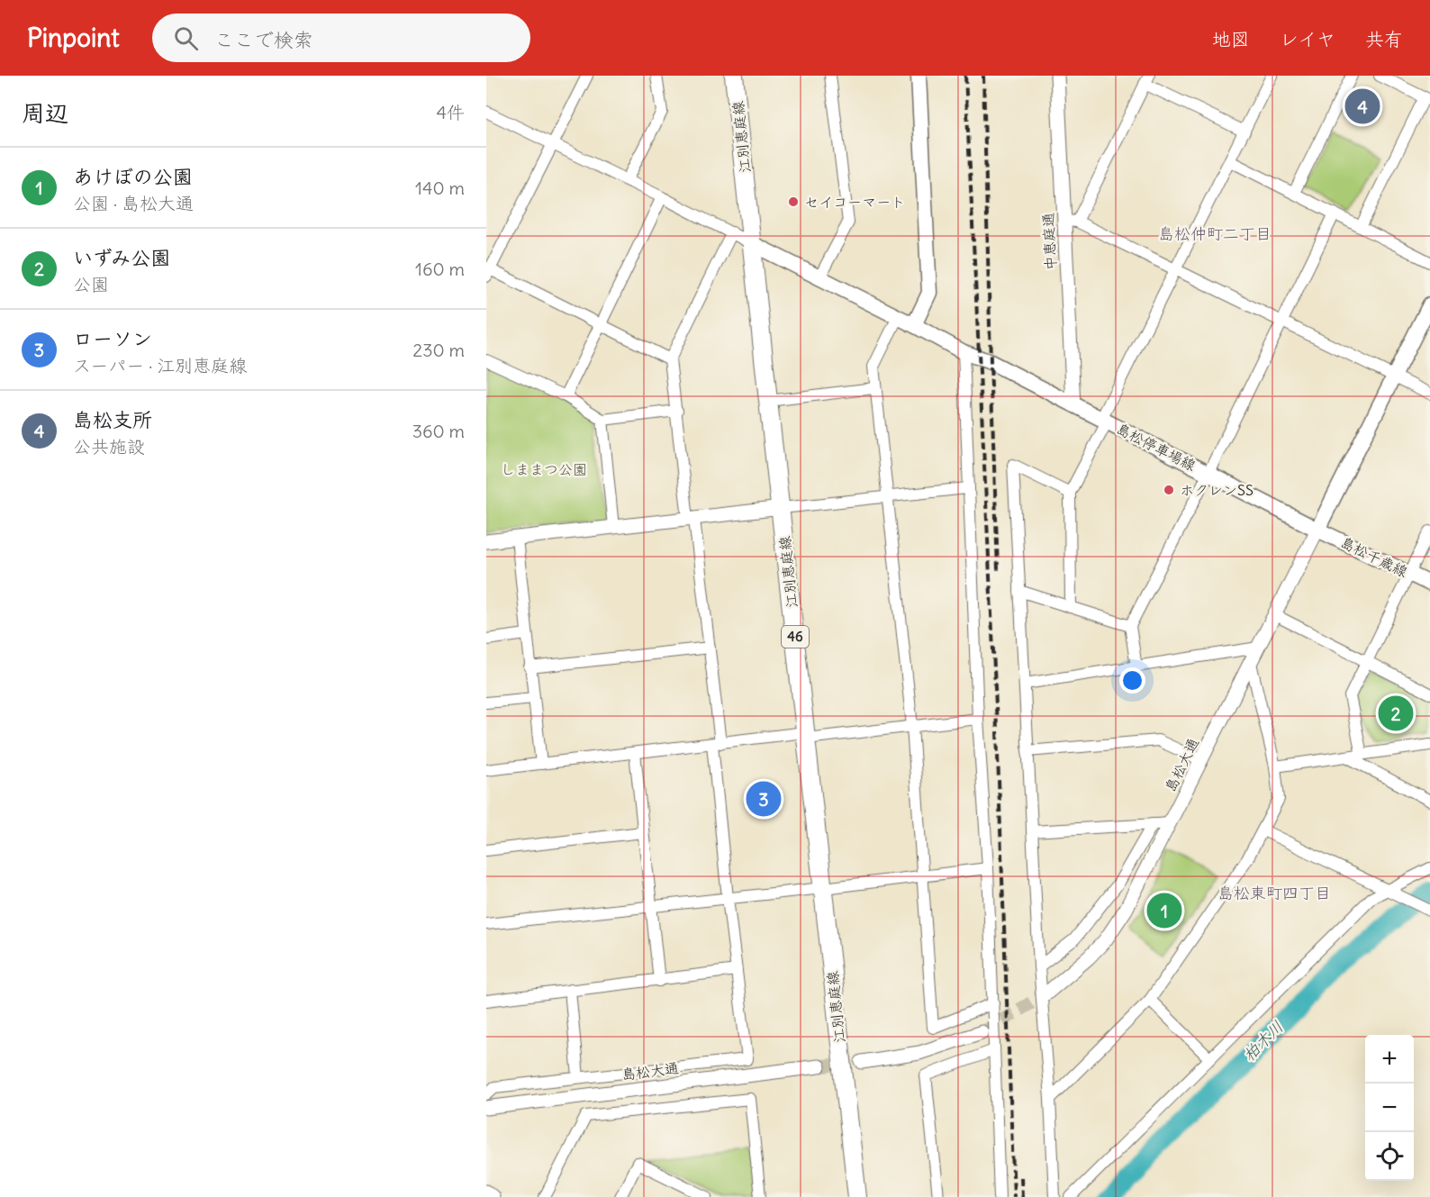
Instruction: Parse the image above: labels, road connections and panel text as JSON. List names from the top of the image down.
{
  "streets": {
    "main road": [
      "江別恵庭線",
      "島松停車場線",
      "島松千歳線",
      "46"
    ],
    "street": ["中恵庭通", "島松大通"]
  },
  "crossings": [
    ["江別恵庭線", "島松停車場線"],
    ["中恵庭通", "島松停車場線"],
    ["島松停車場線", "島松千歳線"],
    ["島松停車場線", "島松大通"],
    ["島松千歳線", "島松大通"]
  ],
  "districts": ["島松仲町二丁目", "島松東町四丁目"],
  "water": ["柏木川"],
  "parks": ["しままつ公園"],
  "places": ["セイコーマート", "ホクレンSS"],
  "page": {
    "header": "Pinpoint",
    "search": "ここで検索",
    "nav": ["地図", "レイヤ", "共有"],
    "heading": ["周辺", "4件"],
    "pins": [
      "4",
      "2",
      "3",
      "1"
    ],
    "list": [
      {
        "mark": "1",
        "name": "あけぼの公園",
        "note": "公園 · 島松大通",
        "value": "140 m"
      },
      {
        "mark": "2",
        "name": "いずみ公園",
        "note": "公園",
        "value": "160 m"
      },
      {
        "mark": "3",
        "name": "ローソン",
        "note": "スーパー · 江別恵庭線",
        "value": "230 m"
      },
      {
        "mark": "4",
        "name": "島松支所",
        "note": "公共施設",
        "value": "360 m"
      }
    ],
    "map_buttons": ["+", "−"]
  }
}
